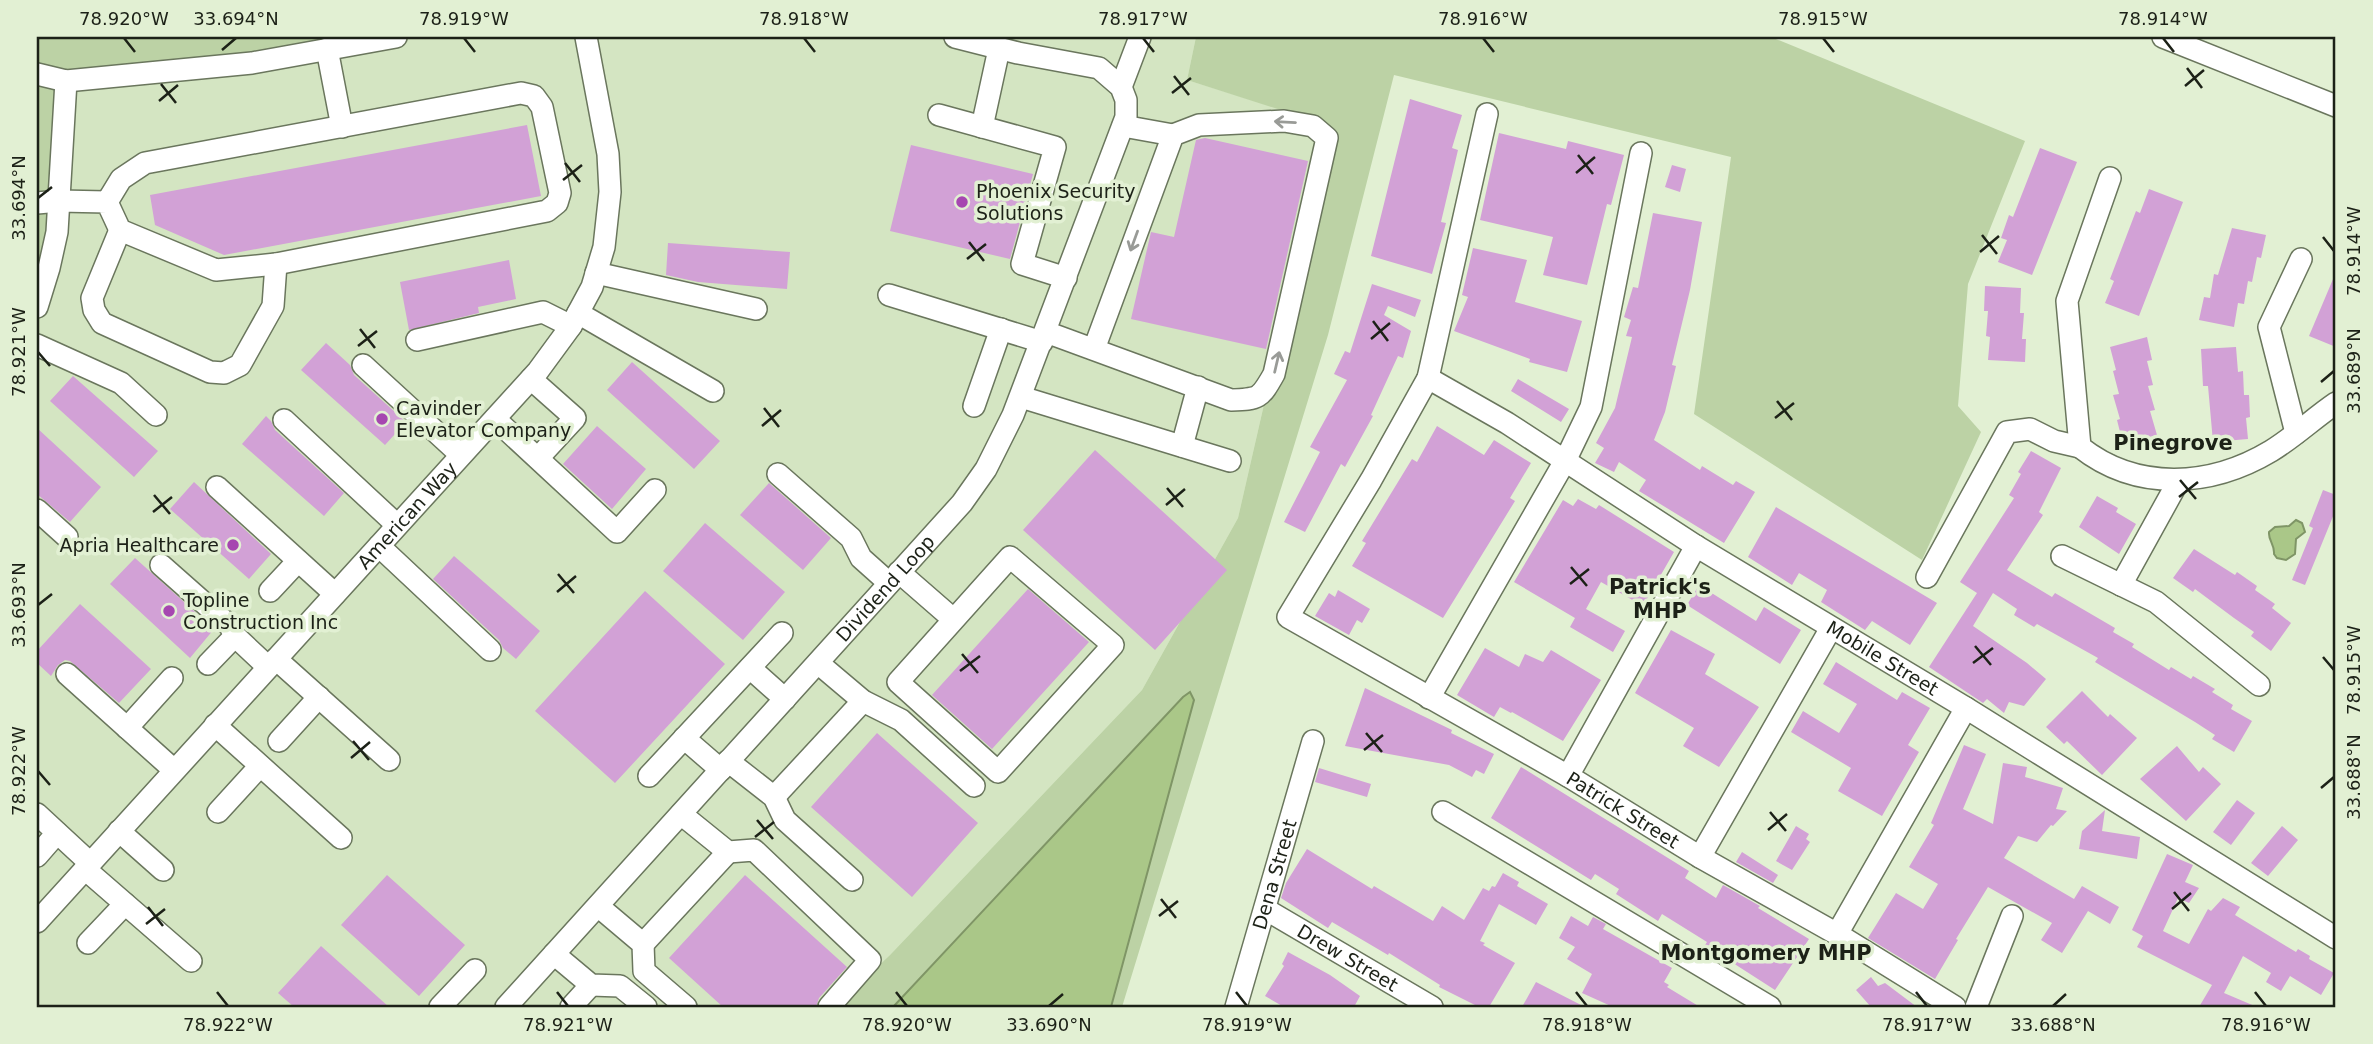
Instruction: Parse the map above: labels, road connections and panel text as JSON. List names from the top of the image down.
{
  "streets": {
    "street": [
      "American Way",
      "Dividend Loop",
      "Mobile Street",
      "Patrick Street",
      "Dena Street",
      "Drew Street"
    ]
  },
  "crossings": [
    ["Mobile Street", "Patrick Street"],
    ["Dena Street", "Drew Street"]
  ],
  "districts": ["Pinegrove", "Patrick's MHP", "Montgomery MHP"],
  "places": [
    "Phoenix Security Solutions",
    "Cavinder Elevator Company",
    "Apria Healthcare",
    "Topline Construction Inc"
  ],
  "coordinates": [
    "78.920°W",
    "33.694°N",
    "78.919°W",
    "78.918°W",
    "78.917°W",
    "78.916°W",
    "78.915°W",
    "78.914°W",
    "78.921°W",
    "33.689°N",
    "33.693°N",
    "78.922°W",
    "33.688°N",
    "33.690°N"
  ]
}
